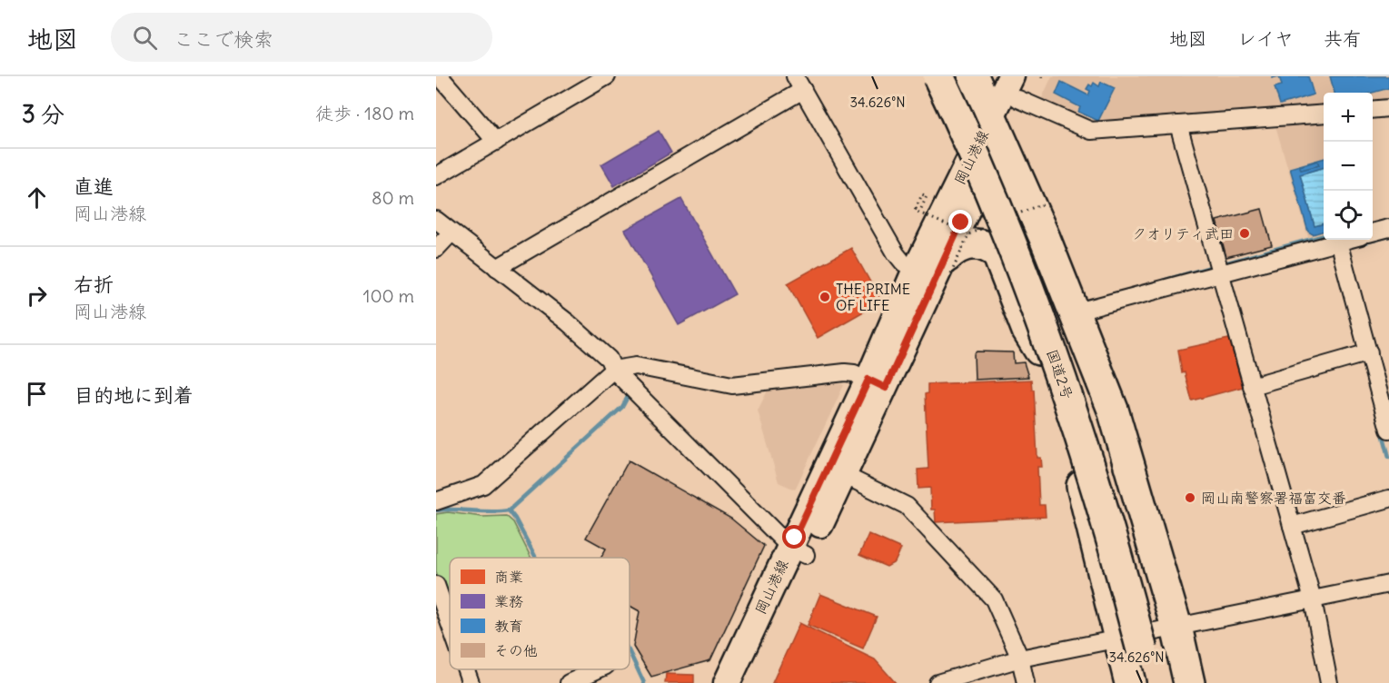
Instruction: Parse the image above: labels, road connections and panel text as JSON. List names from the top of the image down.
{
  "streets": {
    "highway": ["国道2号"],
    "main road": ["岡山港線"]
  },
  "places": ["クオリティ武田", "THE PRIME OF LIFE", "岡山南警察署福富交番"],
  "legend": [
    "商業",
    "業務",
    "教育",
    "その他"
  ],
  "page": {
    "header": "地図",
    "search": "ここで検索",
    "nav": ["地図", "レイヤ", "共有"],
    "heading": ["3 分", "徒歩 · 180 m"],
    "map_buttons": ["+", "−"],
    "list": [
      ["直進", "岡山港線", "80 m"],
      ["右折", "岡山港線", "100 m"],
      "目的地に到着"
    ]
  },
  "coordinates": ["34.626°N"]
}
